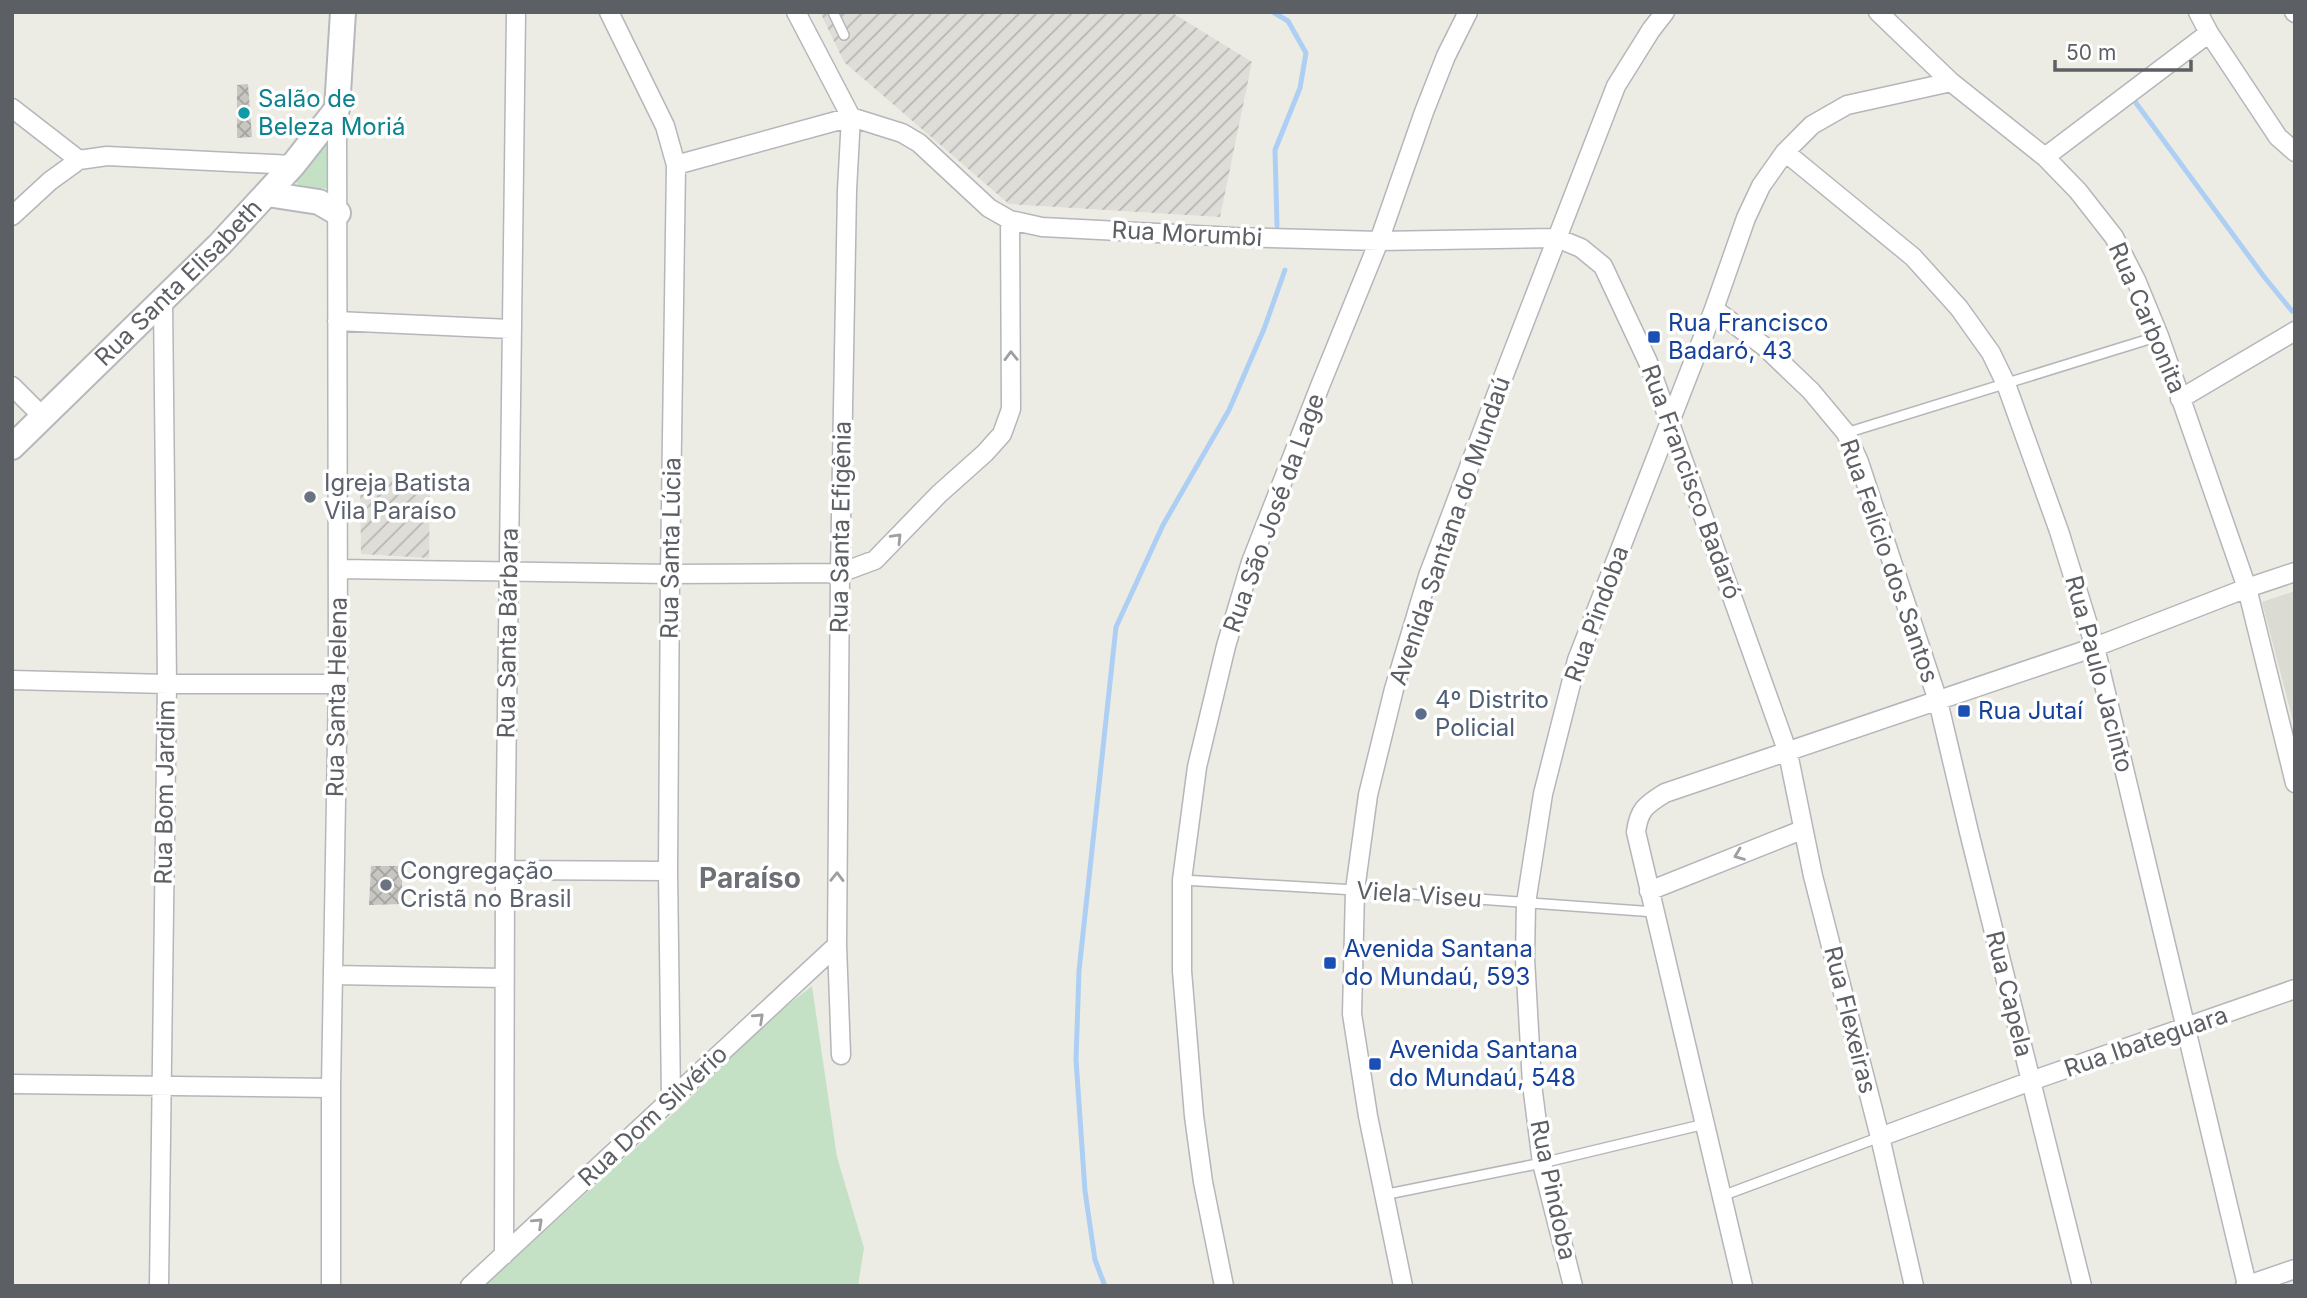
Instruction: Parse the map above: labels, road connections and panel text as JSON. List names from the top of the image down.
{
  "streets": {
    "street": [
      "Rua Morumbi",
      "Rua Santa Elisabeth",
      "Rua Carbonita",
      "Rua Francisco Badaró",
      "Rua São José da Lage",
      "Rua Santa Efigênia",
      "Avenida Santana do Mundaú",
      "Rua Santa Lúcia",
      "Rua Felício dos Santos",
      "Rua Pindoba",
      "Rua Santa Bárbara",
      "Rua Paulo Jacinto",
      "Rua Santa Helena",
      "Rua Bom Jardim",
      "Rua Capela",
      "Rua Flexeiras",
      "Rua Ibateguara",
      "Rua Dom Silvério"
    ],
    "lane": ["Viela Viseu"]
  },
  "crossings": [
    ["Rua Morumbi", "Rua Francisco Badaró"],
    ["Rua Morumbi", "Rua São José da Lage"],
    ["Rua Morumbi", "Rua Santa Efigênia"],
    ["Rua Morumbi", "Avenida Santana do Mundaú"],
    ["Rua Santa Elisabeth", "Rua Santa Helena"],
    ["Rua Santa Elisabeth", "Rua Bom Jardim"],
    ["Rua Carbonita", "Rua Pindoba"],
    ["Rua Francisco Badaró", "Avenida Santana do Mundaú"],
    ["Rua Francisco Badaró", "Rua Pindoba"],
    ["Rua Francisco Badaró", "Rua Flexeiras"],
    ["Rua São José da Lage", "Viela Viseu"],
    ["Rua Santa Efigênia", "Rua Dom Silvério"],
    ["Avenida Santana do Mundaú", "Viela Viseu"],
    ["Rua Santa Lúcia", "Rua Dom Silvério"],
    ["Rua Felício dos Santos", "Rua Pindoba"],
    ["Rua Felício dos Santos", "Rua Capela"],
    ["Rua Pindoba", "Rua Paulo Jacinto"],
    ["Rua Pindoba", "Viela Viseu"],
    ["Rua Santa Bárbara", "Rua Dom Silvério"],
    ["Rua Paulo Jacinto", "Rua Ibateguara"],
    ["Rua Capela", "Rua Ibateguara"],
    ["Rua Flexeiras", "Rua Ibateguara"]
  ],
  "one_way": ["Rua Santa Efigênia", "Rua Dom Silvério"],
  "districts": ["Paraíso"],
  "places": {
    "other": [
      "Salão de Beleza Moriá",
      "Igreja Batista Vila Paraíso",
      "4º Distrito Policial",
      "Congregação Cristã no Brasil"
    ],
    "transit": [
      "Rua Francisco Badaró, 43",
      "Rua Jutaí",
      "Avenida Santana do Mundaú, 593",
      "Avenida Santana do Mundaú, 548"
    ]
  },
  "scale_bar": "50 m"
}
